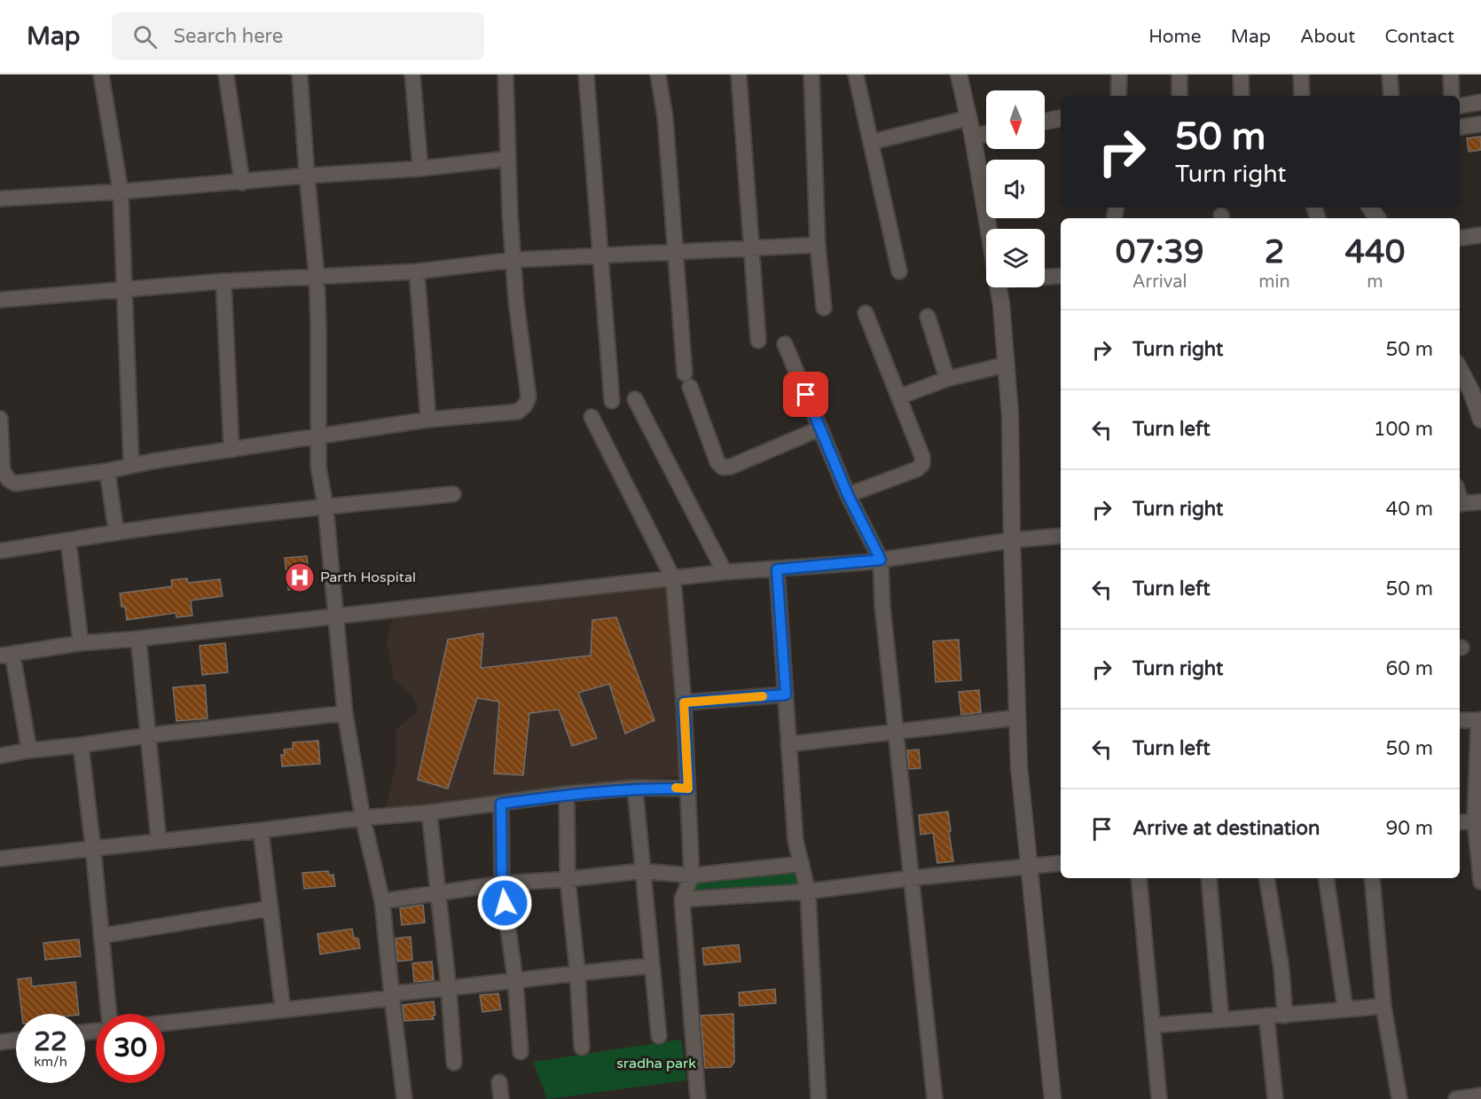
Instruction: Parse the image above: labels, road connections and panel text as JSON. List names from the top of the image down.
{
  "parks": ["sradha park"],
  "places": {
    "hospital": ["Parth Hospital"]
  },
  "north": "bottom",
  "page": {
    "header": "Map",
    "search": "Search here",
    "nav": [
      "Home",
      "Map",
      "About",
      "Contact"
    ],
    "turn": ["50 m", "Turn right"],
    "eta": [
      "07:39",
      "Arrival",
      "2",
      "min",
      "440",
      "m"
    ],
    "list": [
      {
        "name": "Turn right",
        "value": "50 m"
      },
      {
        "name": "Turn left",
        "value": "100 m"
      },
      {
        "name": "Turn right",
        "value": "40 m"
      },
      {
        "name": "Turn left",
        "value": "50 m"
      },
      {
        "name": "Turn right",
        "value": "60 m"
      },
      {
        "name": "Turn left",
        "value": "50 m"
      },
      {
        "name": "Arrive at destination",
        "value": "90 m"
      }
    ],
    "speed": "22 km/h",
    "limit": "30"
  }
}
